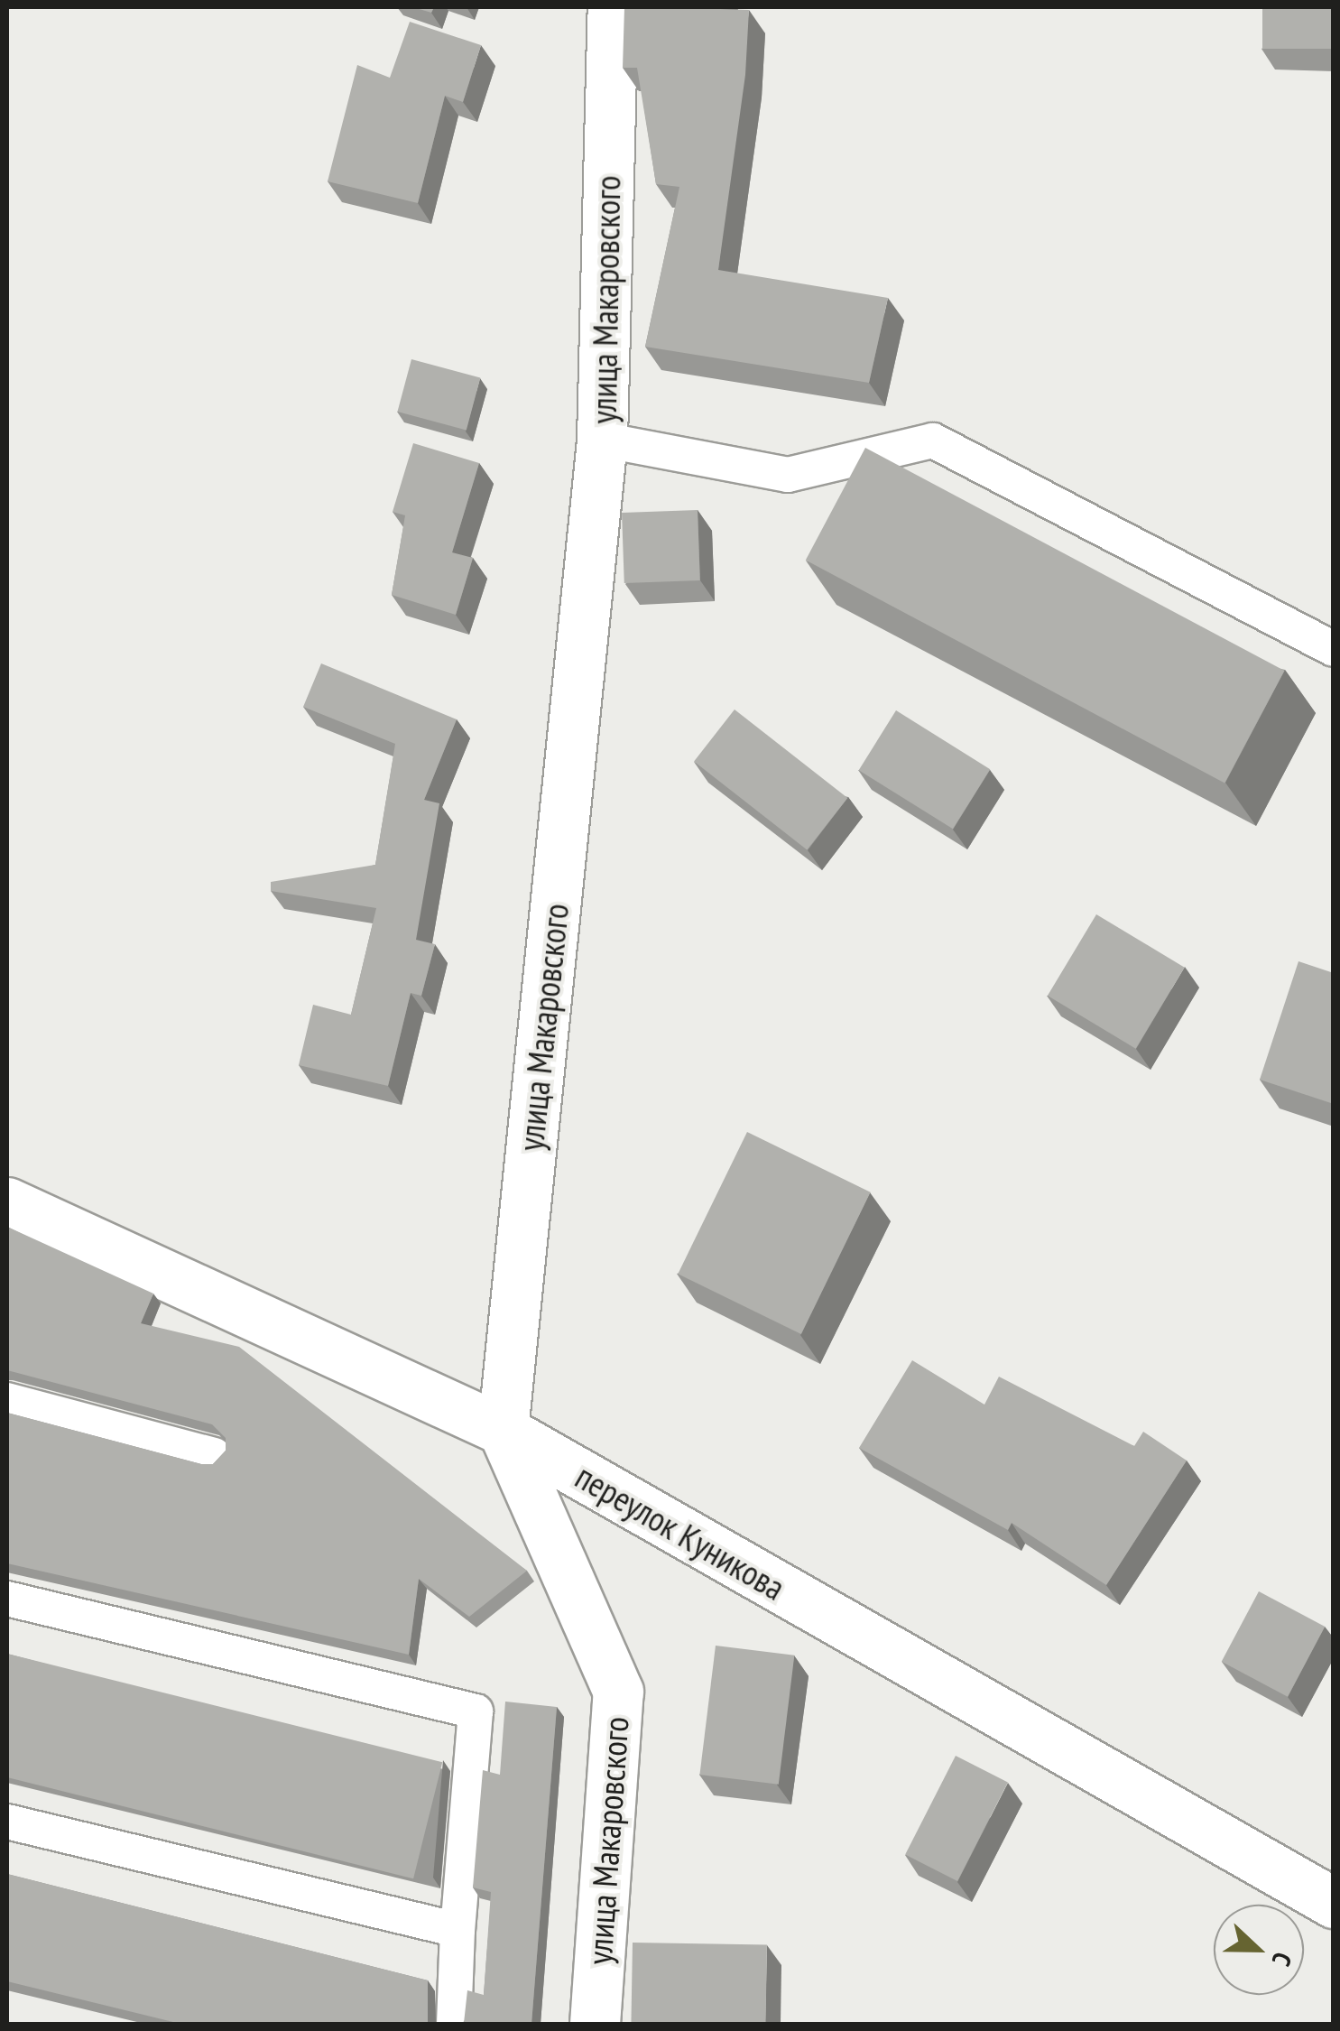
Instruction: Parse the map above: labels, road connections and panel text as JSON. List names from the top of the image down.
{
  "streets": {
    "street": ["улица Макаровского", "переулок Куникова"]
  },
  "crossings": [
    ["улица Макаровского", "переулок Куникова"]
  ],
  "north": "right"
}
